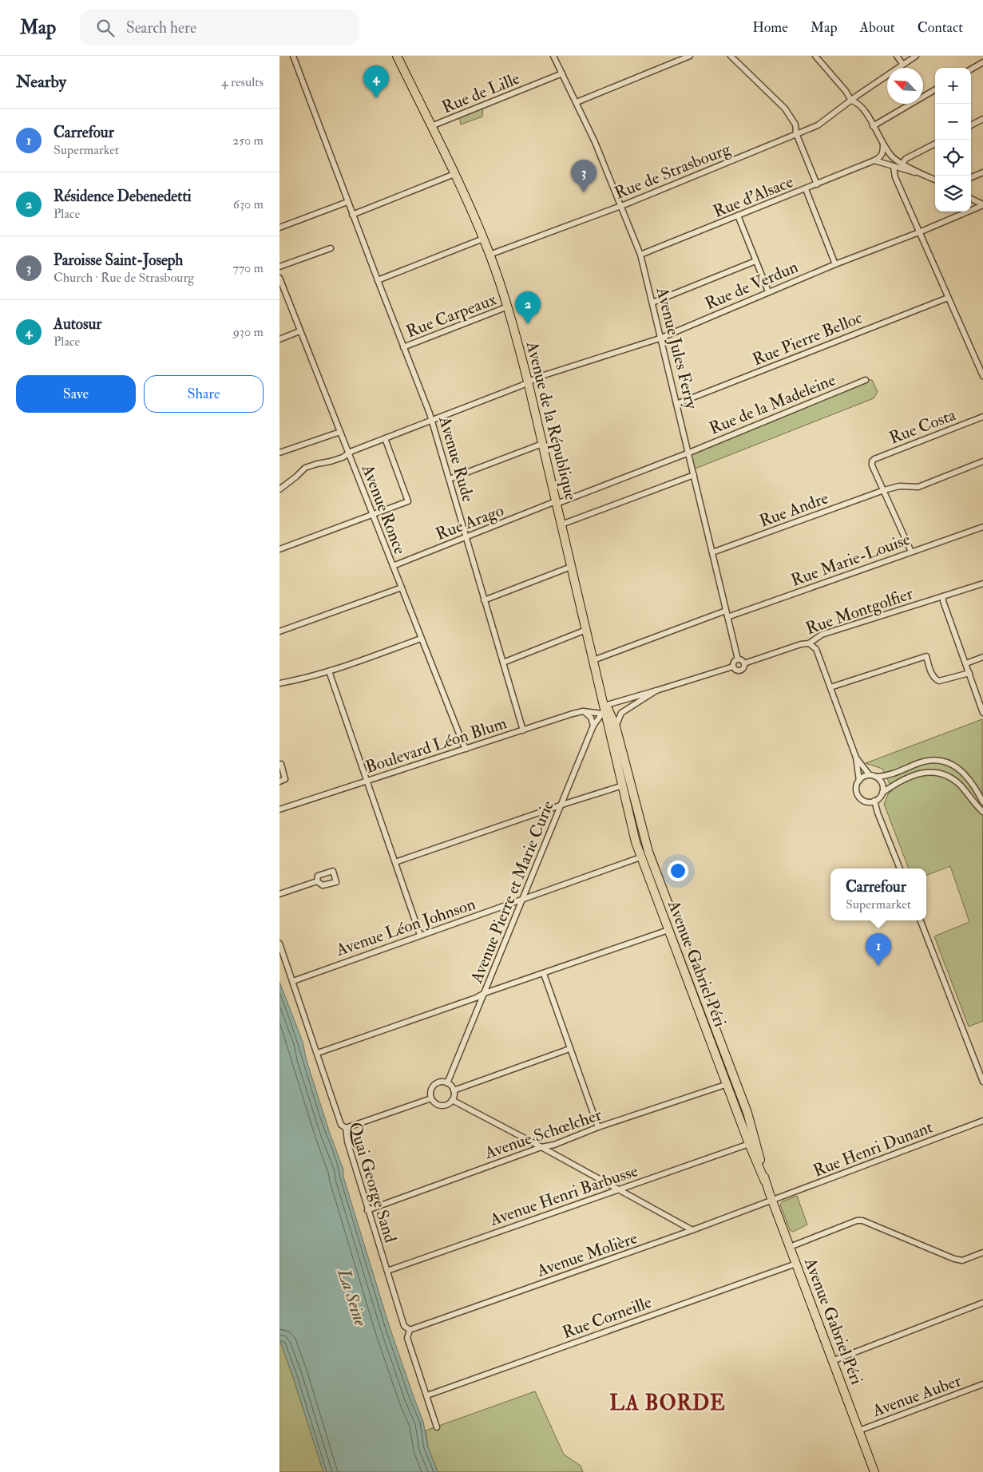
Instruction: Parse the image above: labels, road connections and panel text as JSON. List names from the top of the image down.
{
  "streets": {
    "main road": ["Avenue de la République", "Avenue Gabriel Péri"],
    "street": [
      "Rue de Lille",
      "Rue de Strasbourg",
      "Rue d'Alsace",
      "Rue de Verdun",
      "Rue Carpeaux",
      "Rue Pierre Belloc",
      "Avenue Jules Ferry",
      "Rue de la Madeleine",
      "Rue Costa",
      "Avenue Rude",
      "Avenue Ronce",
      "Rue Andre",
      "Rue Arago",
      "Rue Marie-Louise",
      "Rue Montgolfier",
      "Boulevard Léon Blum",
      "Avenue Pierre et Marie Curie",
      "Avenue Léon Johnson",
      "Avenue Schœlcher",
      "Rue Henri Dunant",
      "Quai George Sand",
      "Avenue Henri Barbusse",
      "Avenue Molière",
      "Rue Corneille",
      "Avenue Auber"
    ]
  },
  "crossings": [
    ["Rue de Lille", "Avenue Jules Ferry"],
    ["Rue de Lille", "Avenue de la République"],
    ["Rue de Strasbourg", "Avenue Jules Ferry"],
    ["Rue de Strasbourg", "Avenue de la République"],
    ["Rue d'Alsace", "Avenue Jules Ferry"],
    ["Rue de Verdun", "Avenue Jules Ferry"],
    ["Rue de Verdun", "Avenue de la République"],
    ["Rue de Verdun", "Avenue Rude"],
    ["Rue de Verdun", "Avenue Ronce"],
    ["Rue Carpeaux", "Avenue de la République"],
    ["Rue Carpeaux", "Avenue Rude"],
    ["Rue Pierre Belloc", "Avenue Jules Ferry"],
    ["Avenue Jules Ferry", "Rue de la Madeleine"],
    ["Avenue Jules Ferry", "Rue Andre"],
    ["Avenue Jules Ferry", "Rue Marie-Louise"],
    ["Avenue Jules Ferry", "Rue Montgolfier"],
    ["Rue de la Madeleine", "Avenue de la République"],
    ["Rue de la Madeleine", "Rue Arago"],
    ["Avenue de la République", "Rue Arago"],
    ["Avenue de la République", "Rue Marie-Louise"],
    ["Avenue de la République", "Rue Montgolfier"],
    ["Avenue de la République", "Boulevard Léon Blum"],
    ["Avenue de la République", "Avenue Pierre et Marie Curie"],
    ["Avenue de la République", "Avenue Gabriel Péri"],
    ["Rue Costa", "Rue Andre"],
    ["Avenue Rude", "Rue Arago"],
    ["Avenue Rude", "Boulevard Léon Blum"],
    ["Avenue Ronce", "Rue Arago"],
    ["Avenue Ronce", "Boulevard Léon Blum"],
    ["Rue Montgolfier", "Boulevard Léon Blum"],
    ["Rue Montgolfier", "Avenue Pierre et Marie Curie"],
    ["Rue Montgolfier", "Avenue Gabriel Péri"],
    ["Boulevard Léon Blum", "Avenue Pierre et Marie Curie"],
    ["Boulevard Léon Blum", "Avenue Gabriel Péri"],
    ["Avenue Pierre et Marie Curie", "Avenue Léon Johnson"],
    ["Avenue Pierre et Marie Curie", "Avenue Gabriel Péri"],
    ["Avenue Léon Johnson", "Avenue Gabriel Péri"],
    ["Avenue Léon Johnson", "Quai George Sand"],
    ["Avenue Gabriel Péri", "Avenue Schœlcher"],
    ["Avenue Gabriel Péri", "Rue Henri Dunant"],
    ["Avenue Gabriel Péri", "Avenue Henri Barbusse"],
    ["Avenue Gabriel Péri", "Avenue Molière"],
    ["Avenue Gabriel Péri", "Rue Corneille"],
    ["Avenue Gabriel Péri", "Avenue Auber"],
    ["Avenue Schœlcher", "Quai George Sand"],
    ["Rue Henri Dunant", "Avenue Molière"],
    ["Quai George Sand", "Avenue Henri Barbusse"],
    ["Quai George Sand", "Avenue Molière"],
    ["Quai George Sand", "Rue Corneille"]
  ],
  "districts": ["LA BORDE"],
  "water": ["La Seine"],
  "north": "top left",
  "page": {
    "header": "Map",
    "search": "Search here",
    "nav": [
      "Home",
      "Map",
      "About",
      "Contact"
    ],
    "heading": ["Nearby", "4 results"],
    "pins": [
      "4",
      "3",
      "2",
      "1"
    ],
    "map_buttons": ["+", "−"],
    "list": [
      {
        "mark": "1",
        "name": "Carrefour",
        "note": "Supermarket",
        "value": "250 m"
      },
      {
        "mark": "2",
        "name": "Résidence Debenedetti",
        "note": "Place",
        "value": "630 m"
      },
      {
        "mark": "3",
        "name": "Paroisse Saint-Joseph",
        "note": "Church · Rue de Strasbourg",
        "value": "770 m"
      },
      {
        "mark": "4",
        "name": "Autosur",
        "note": "Place",
        "value": "930 m"
      }
    ],
    "buttons": ["Save", "Share"],
    "popup": ["Carrefour", "Supermarket"]
  }
}
